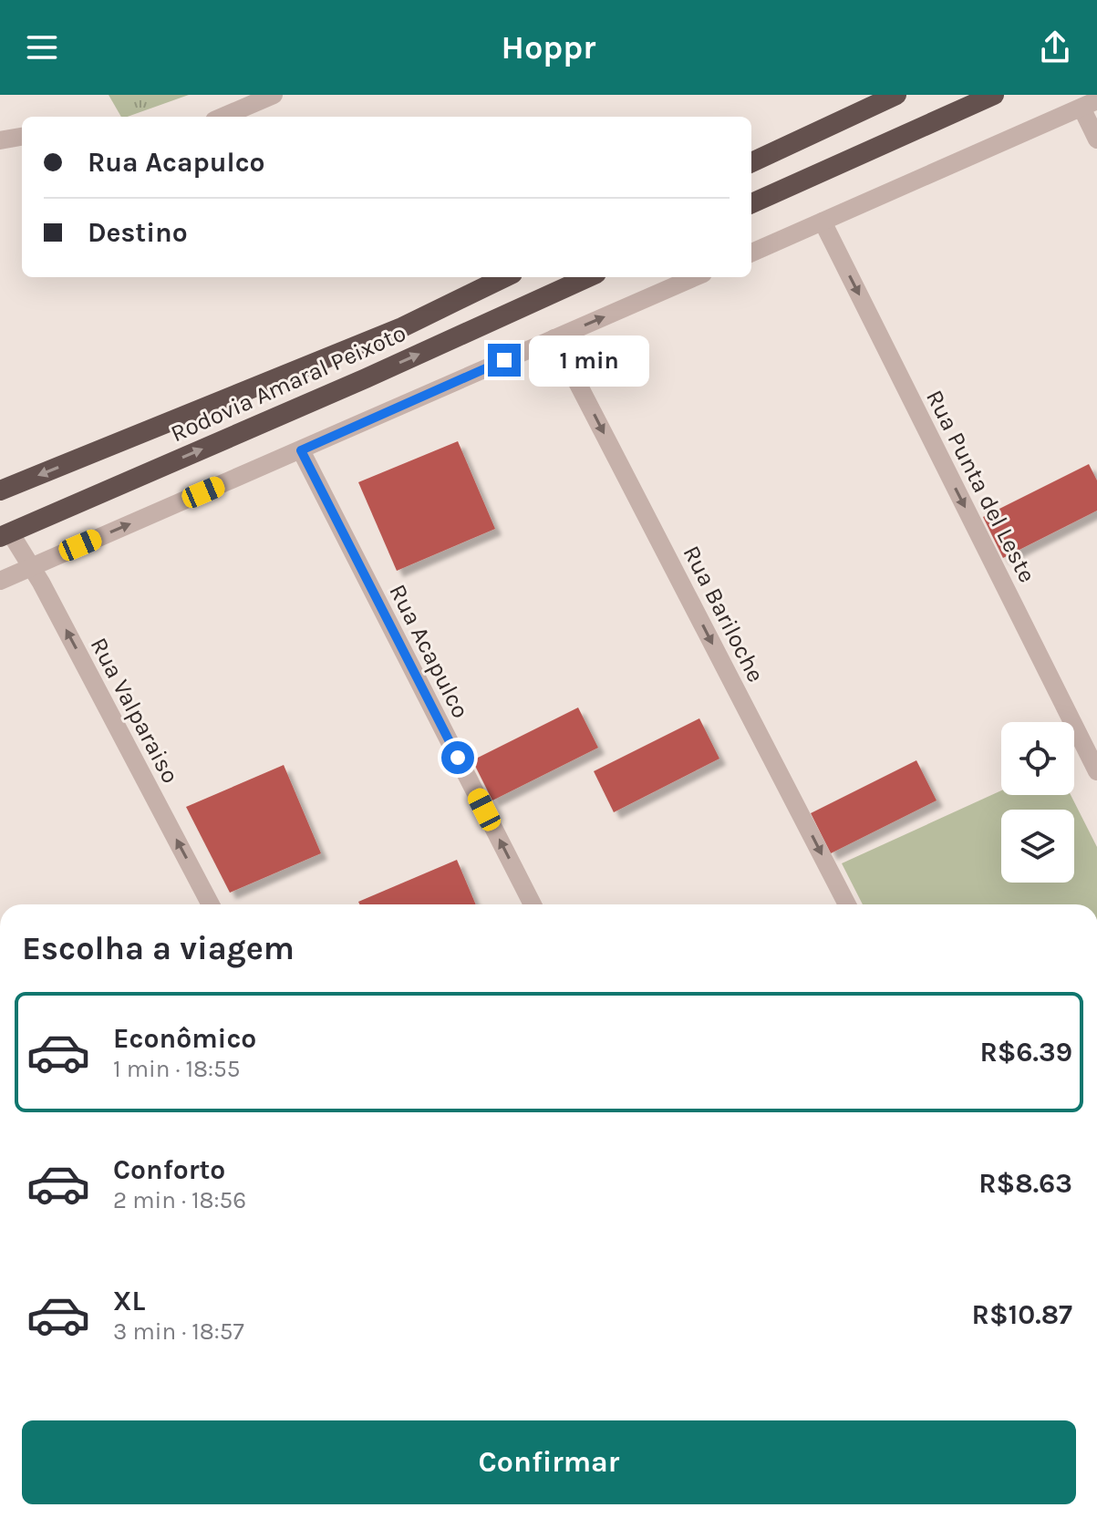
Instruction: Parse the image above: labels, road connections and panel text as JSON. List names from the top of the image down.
{
  "streets": {
    "highway": ["Rodovia Amaral Peixoto"],
    "street": [
      "Rua Punta del Leste",
      "Rua Bariloche",
      "Rua Acapulco",
      "Rua Valparaiso"
    ]
  },
  "crossings": [
    ["Rodovia Amaral Peixoto", "Rua Valparaiso"]
  ],
  "one_way": [
    "Rua Punta del Leste",
    "Rua Bariloche",
    "Rua Acapulco",
    "Rua Valparaiso"
  ],
  "page": {
    "header": "Hoppr",
    "banner": ["Rua Acapulco", "Destino"],
    "bubble": "1 min",
    "heading": "Escolha a viagem",
    "list": [
      {
        "name": "Econômico",
        "note": "1 min · 18:55",
        "value": "R$6.39"
      },
      {
        "name": "Conforto",
        "note": "2 min · 18:56",
        "value": "R$8.63"
      },
      {
        "name": "XL",
        "note": "3 min · 18:57",
        "value": "R$10.87"
      }
    ],
    "buttons": "Confirmar"
  }
}
